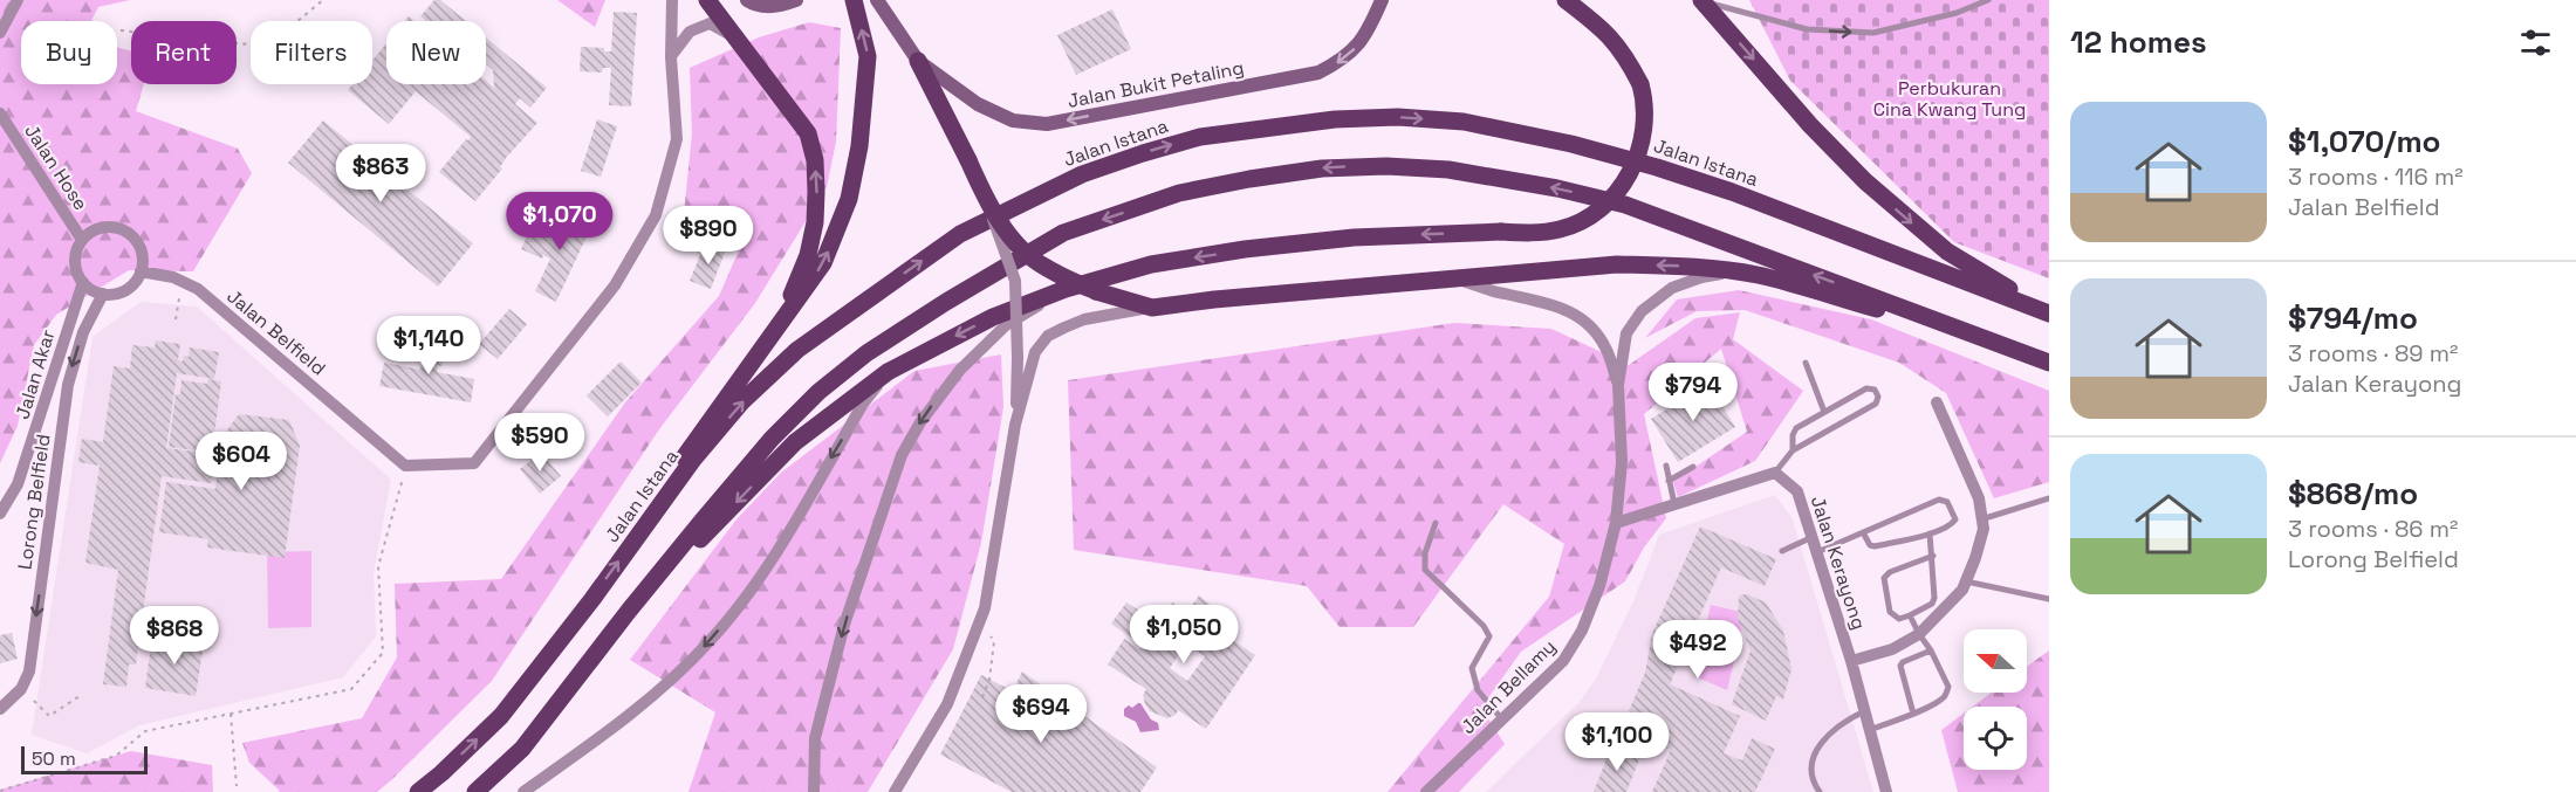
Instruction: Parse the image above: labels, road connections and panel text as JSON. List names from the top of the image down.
{
  "streets": {
    "main road": ["Jalan Bukit Petaling", "Jalan Istana"],
    "street": [
      "Jalan Hose",
      "Jalan Belfield",
      "Jalan Akar",
      "Lorong Belfield",
      "Jalan Kerayong",
      "Jalan Bellamy"
    ]
  },
  "crossings": [
    ["Jalan Hose", "Jalan Belfield"],
    ["Jalan Hose", "Jalan Akar"],
    ["Jalan Hose", "Lorong Belfield"],
    ["Jalan Belfield", "Jalan Akar"],
    ["Jalan Belfield", "Lorong Belfield"],
    ["Jalan Akar", "Lorong Belfield"]
  ],
  "one_way": ["Jalan Bukit Petaling", "Jalan Istana", "Lorong Belfield"],
  "parks": ["Perbukuran Cina Kwang Tung"],
  "scale_bar": "50 m",
  "north": "left",
  "page": {
    "heading": "12 homes",
    "chip": [
      "Buy",
      "Rent",
      "Filters",
      "New"
    ],
    "list": [
      {
        "name": "$1,070/mo",
        "note": "3 rooms · 116 m² · Jalan Belfield"
      },
      {
        "name": "$794/mo",
        "note": "3 rooms · 89 m² · Jalan Kerayong"
      },
      {
        "name": "$868/mo",
        "note": "3 rooms · 86 m² · Lorong Belfield"
      }
    ],
    "price": [
      "$863",
      "$1,070",
      "$890",
      "$1,140",
      "$794",
      "$590",
      "$604",
      "$1,050",
      "$868",
      "$492",
      "$694",
      "$1,100"
    ],
    "scale": "50 m"
  }
}
